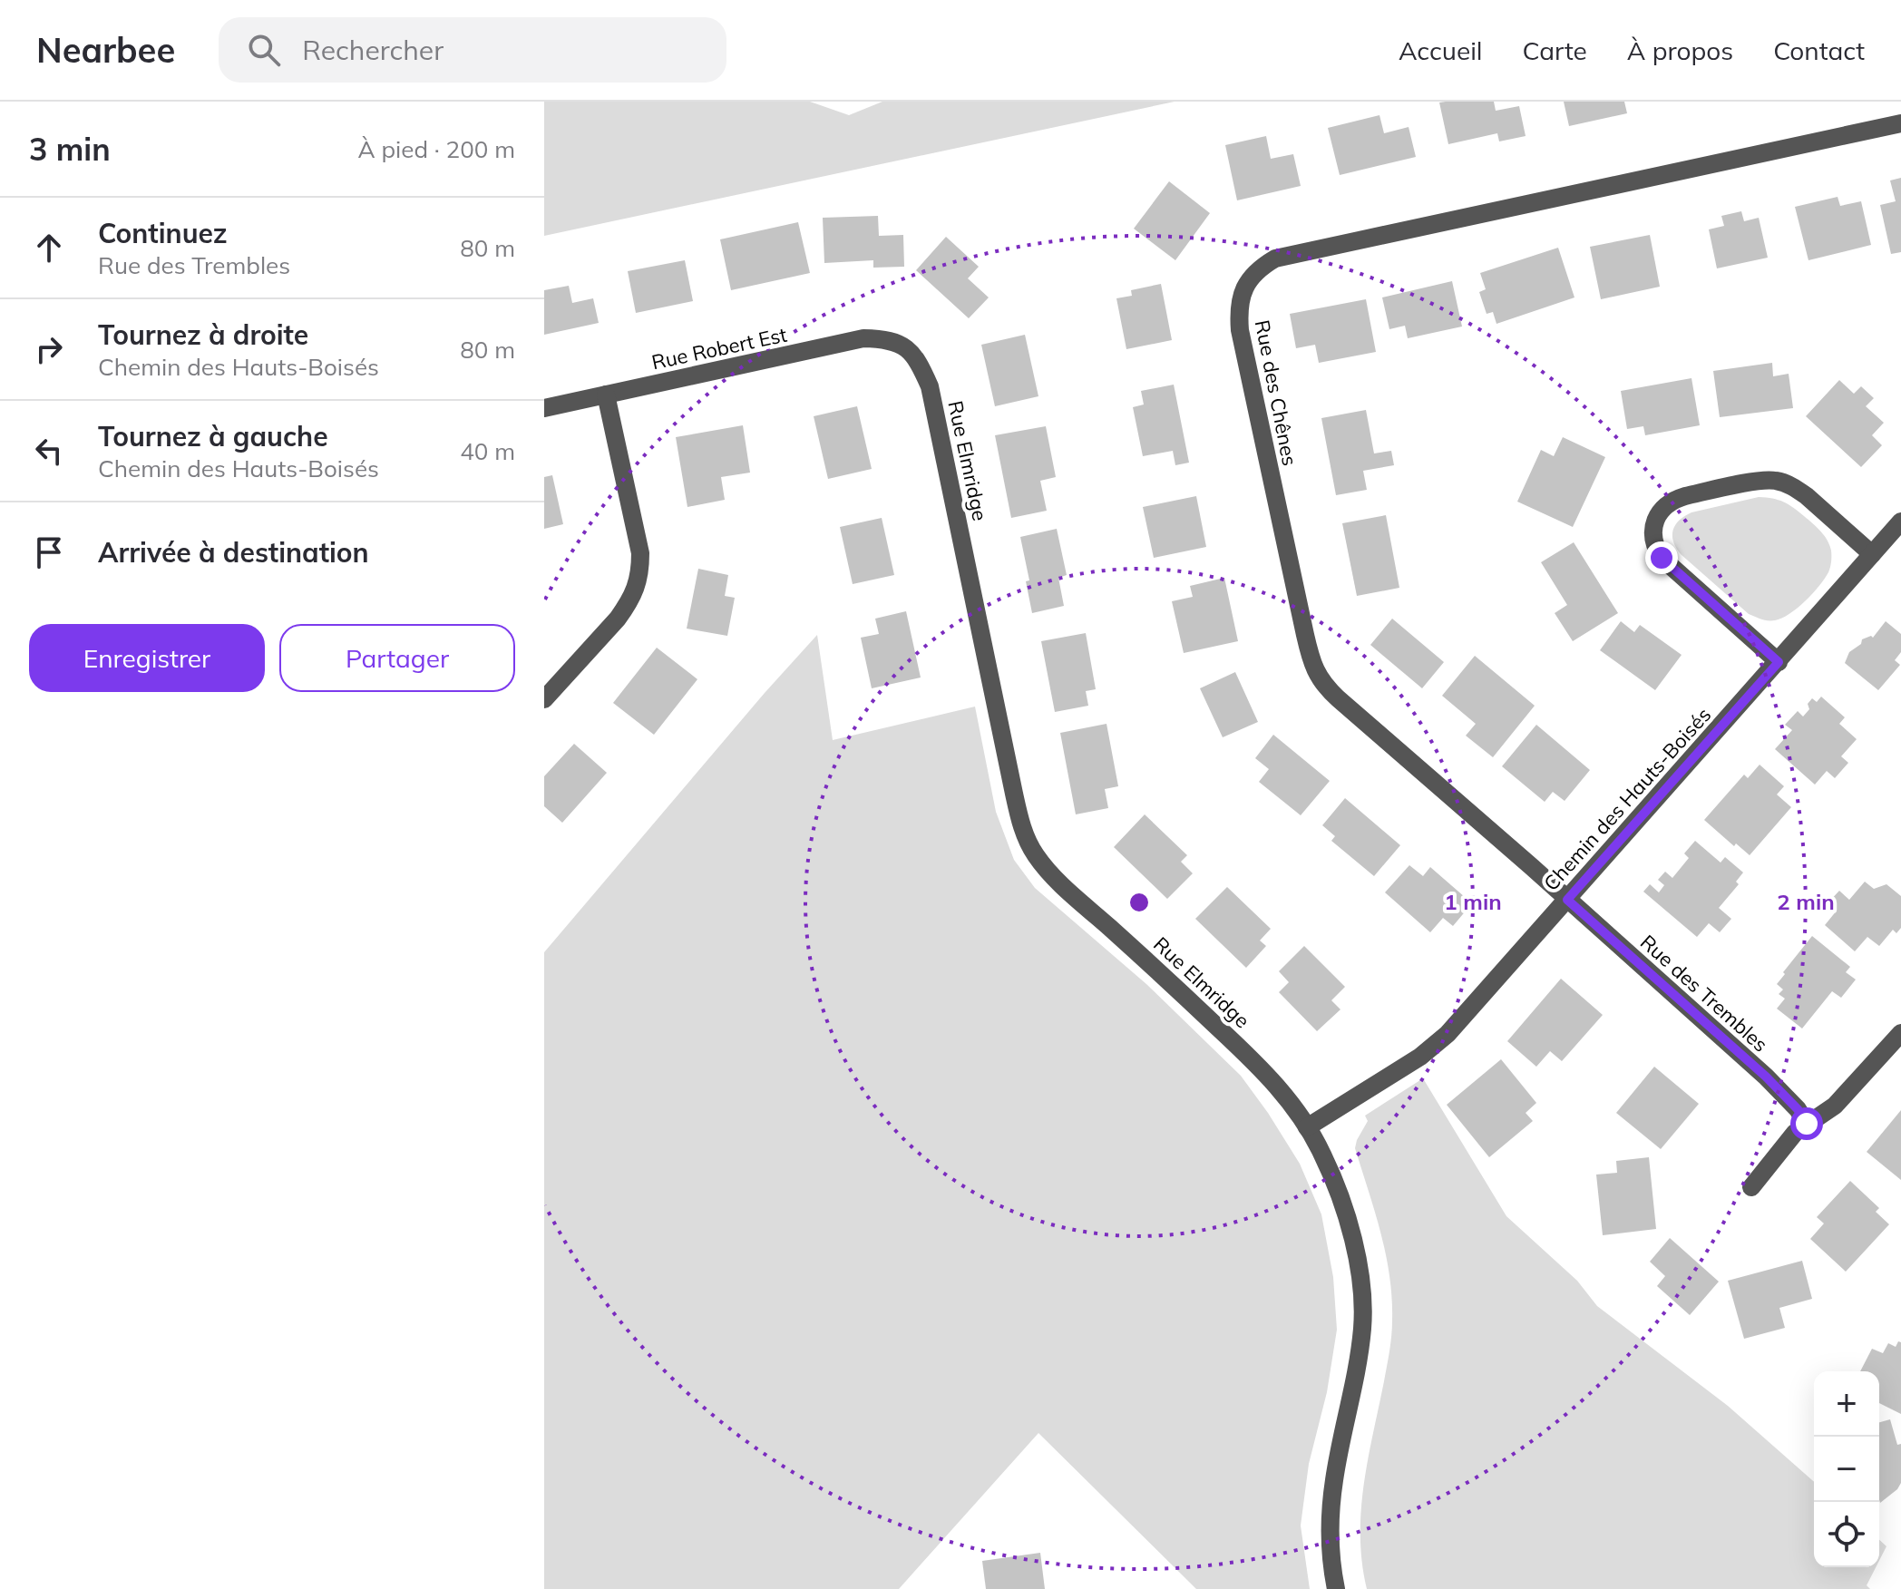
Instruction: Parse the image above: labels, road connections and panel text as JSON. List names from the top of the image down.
{
  "streets": {
    "street": [
      "Rue Robert Est",
      "Rue des Chênes",
      "Rue Elmridge",
      "Chemin des Hauts-Boisés",
      "Rue des Trembles"
    ]
  },
  "crossings": [
    ["Rue Robert Est", "Rue Elmridge"],
    ["Rue des Chênes", "Chemin des Hauts-Boisés"],
    ["Rue des Chênes", "Rue des Trembles"],
    ["Rue Elmridge", "Chemin des Hauts-Boisés"],
    ["Chemin des Hauts-Boisés", "Rue des Trembles"]
  ],
  "page": {
    "header": "Nearbee",
    "search": "Rechercher",
    "nav": [
      "Accueil",
      "Carte",
      "À propos",
      "Contact"
    ],
    "heading": ["3 min", "À pied · 200 m"],
    "list": [
      ["Continuez", "Rue des Trembles", "80 m"],
      ["Tournez à droite", "Chemin des Hauts-Boisés", "80 m"],
      ["Tournez à gauche", "Chemin des Hauts-Boisés", "40 m"],
      "Arrivée à destination"
    ],
    "buttons": ["Enregistrer", "Partager"],
    "map_buttons": ["+", "−"]
  },
  "rings": ["1 min", "2 min"]
}
